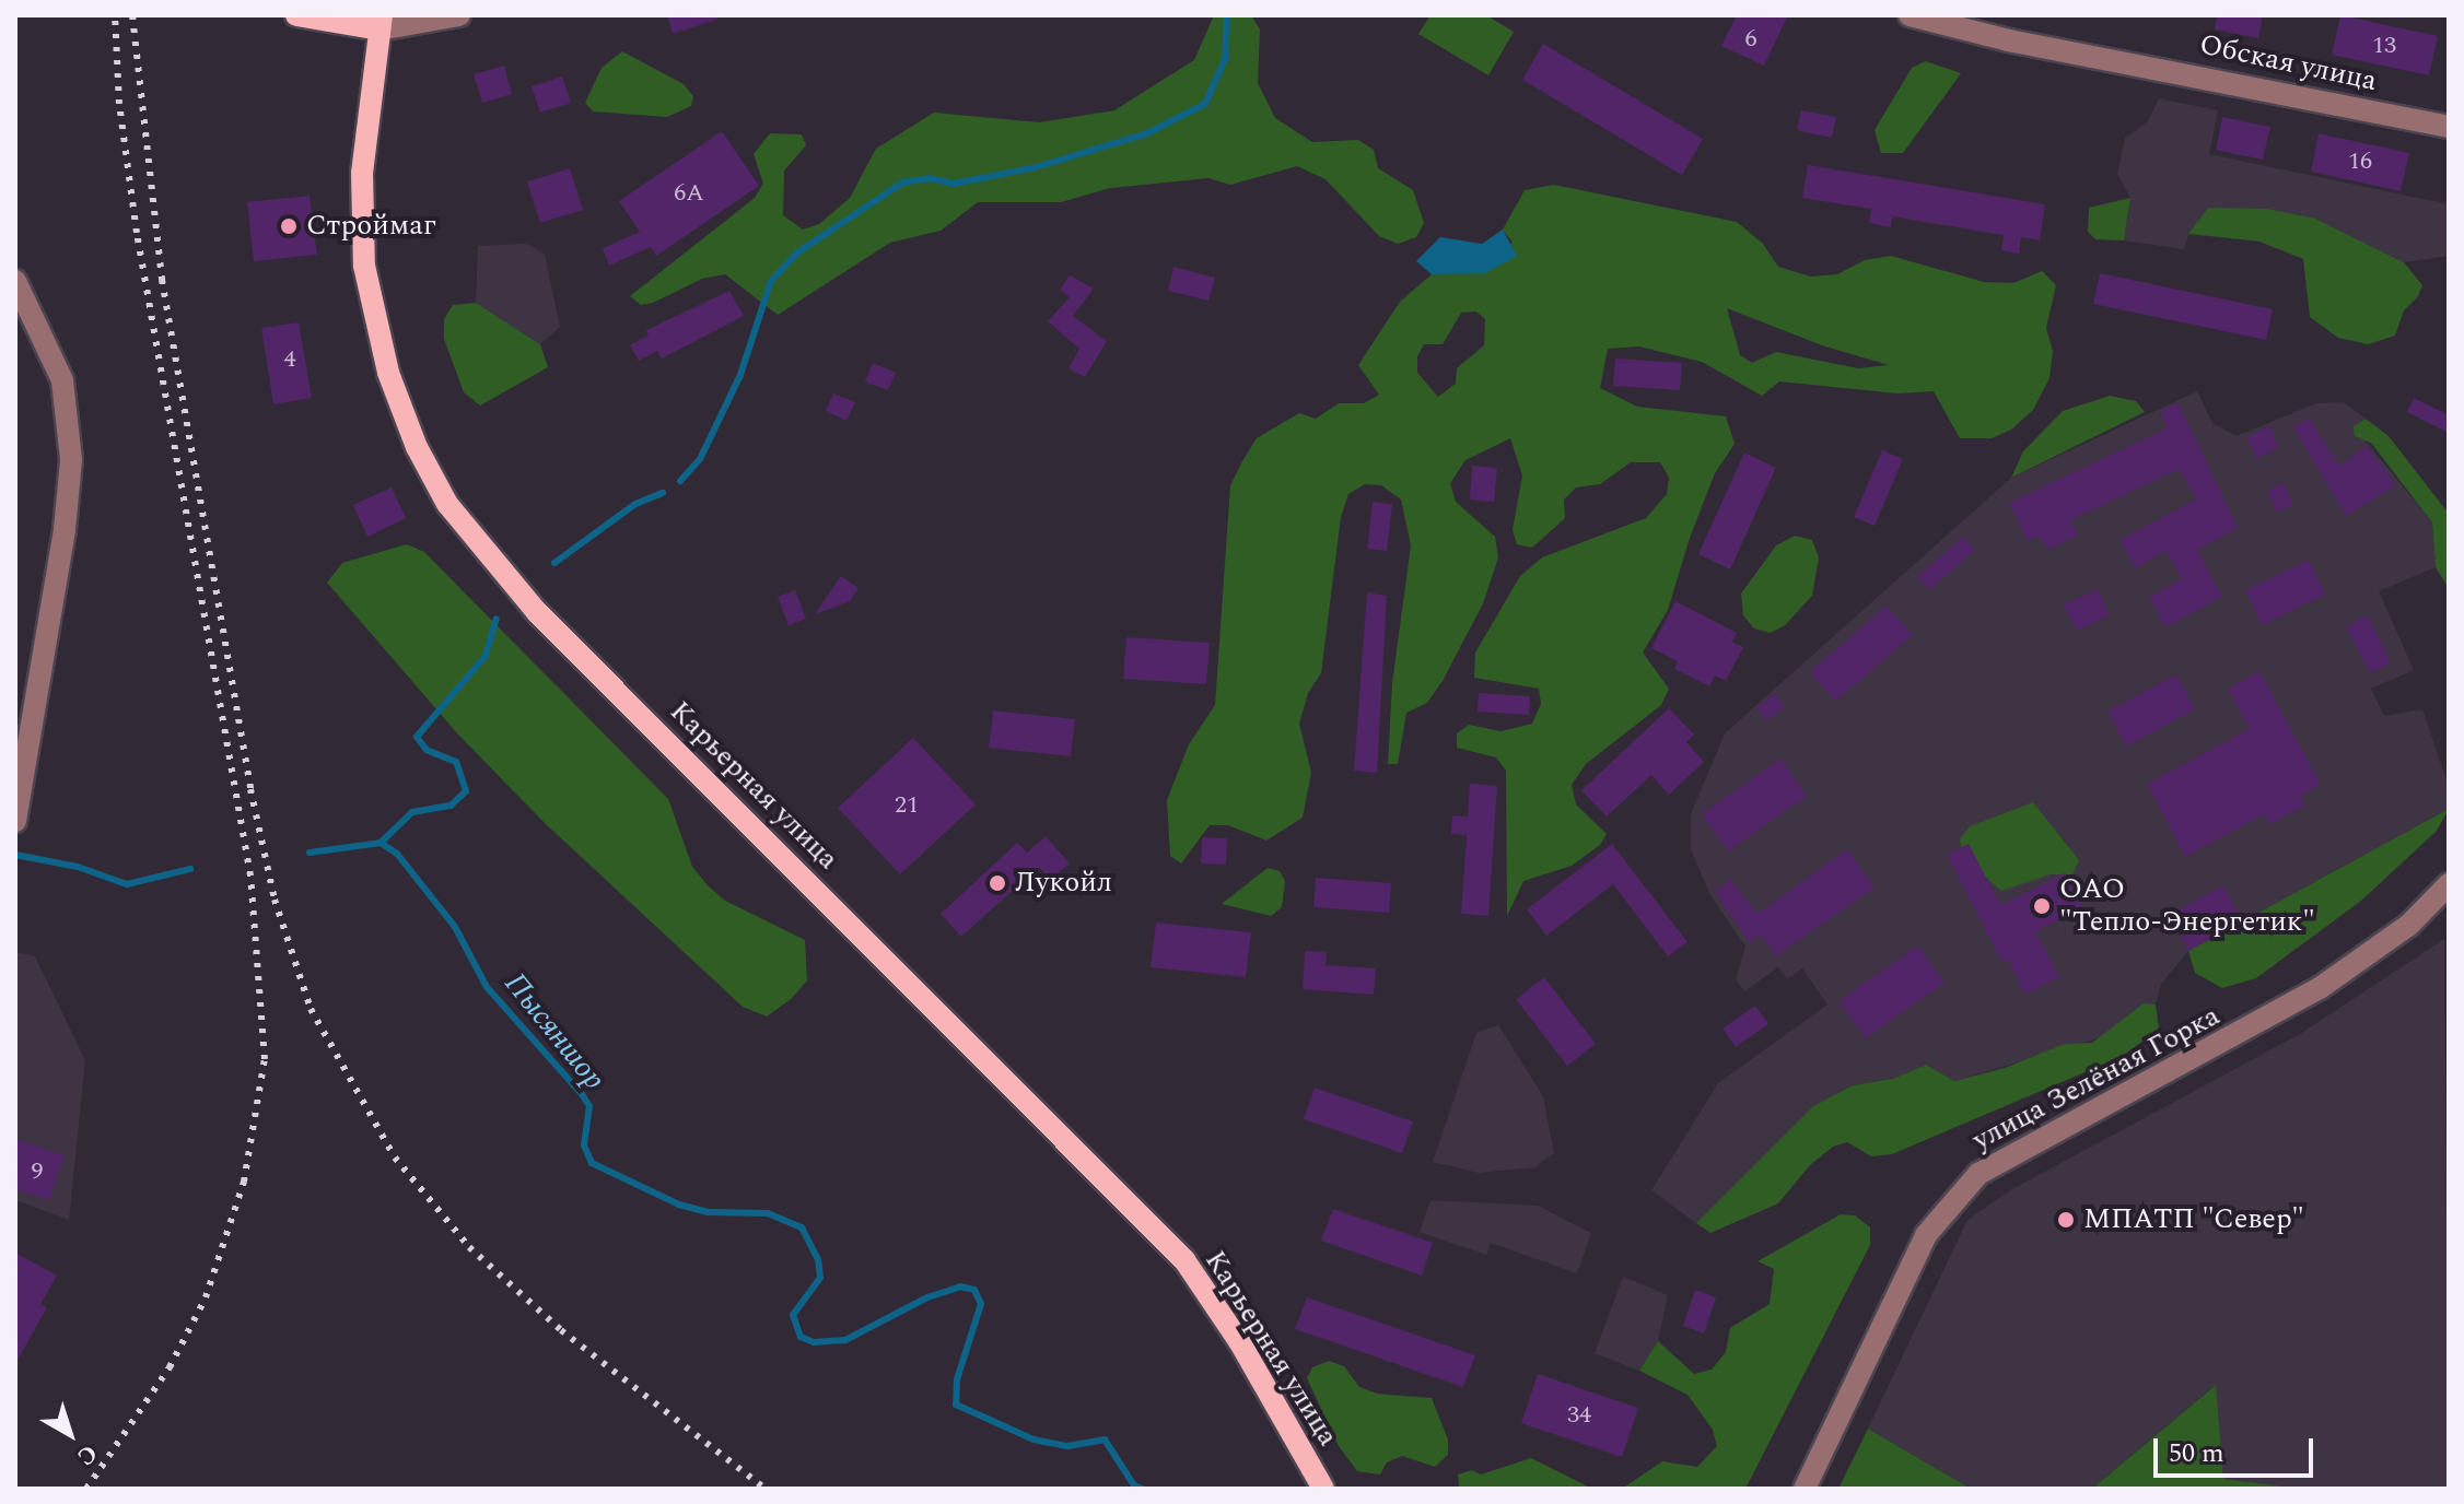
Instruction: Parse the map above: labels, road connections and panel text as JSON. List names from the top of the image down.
{
  "streets": {
    "main road": ["Карьерная улица"],
    "street": ["Обская улица", "улица Зелёная Горка"]
  },
  "water": ["Пысяншор"],
  "places": [
    "Строймаг",
    "Лукойл",
    "ОАО \"Тепло-Энергетик\"",
    "МПАТП \"Север\""
  ],
  "house_numbers": [
    "6",
    "13",
    "16",
    "6А",
    "4",
    "21",
    "9",
    "34"
  ],
  "scale_bar": "50 m",
  "north": "bottom right"
}
